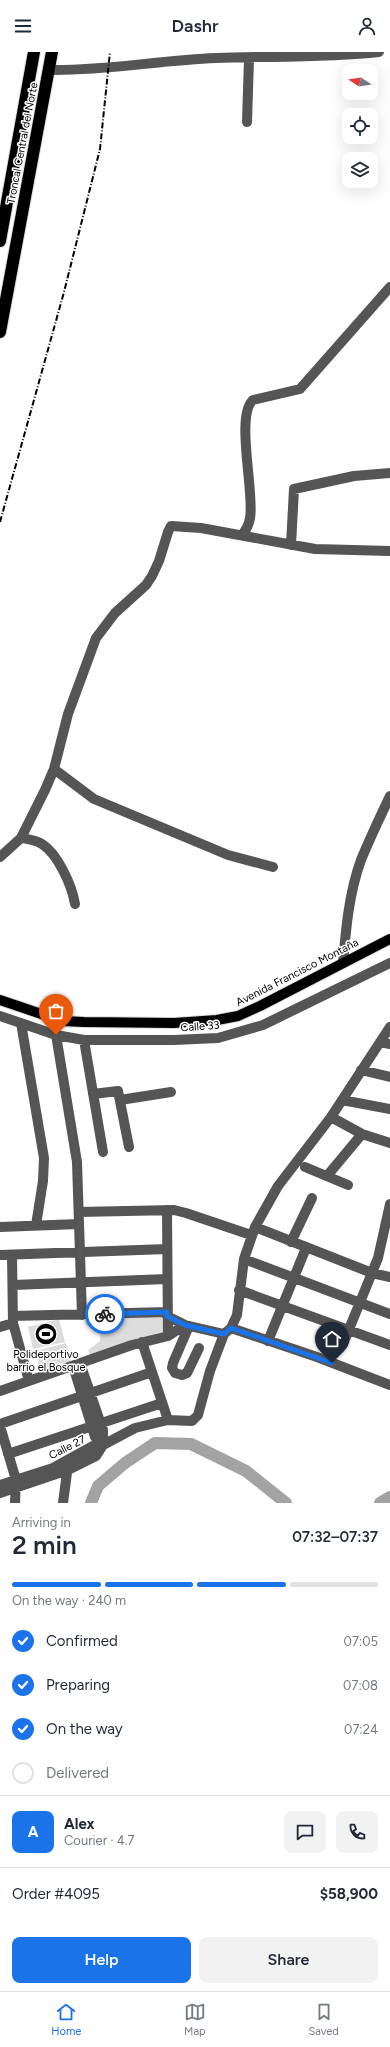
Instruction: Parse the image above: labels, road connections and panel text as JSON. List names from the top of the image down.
{
  "streets": {
    "highway": ["Troncal Central del Norte"],
    "main road": ["Avenida Francisco Montaña"],
    "street": ["Calle 33", "Calle 27"]
  },
  "places": {
    "sports": ["Polideportivo barrio el Bosque"]
  },
  "north": "left",
  "page": {
    "header": "Dashr",
    "heading": ["2 min", "Arriving in", "07:32–07:37"],
    "panel": [
      "Alex",
      "Courier · 4.7",
      "Order #4095",
      "$58,900"
    ],
    "bar": "On the way · 240 m",
    "list": [
      ["Confirmed", "07:05"],
      ["Preparing", "07:08"],
      ["On the way", "07:24"],
      "Delivered"
    ],
    "round": "A",
    "buttons": ["Help", "Share"],
    "tabs": ["Home", "Map", "Saved"]
  }
}
